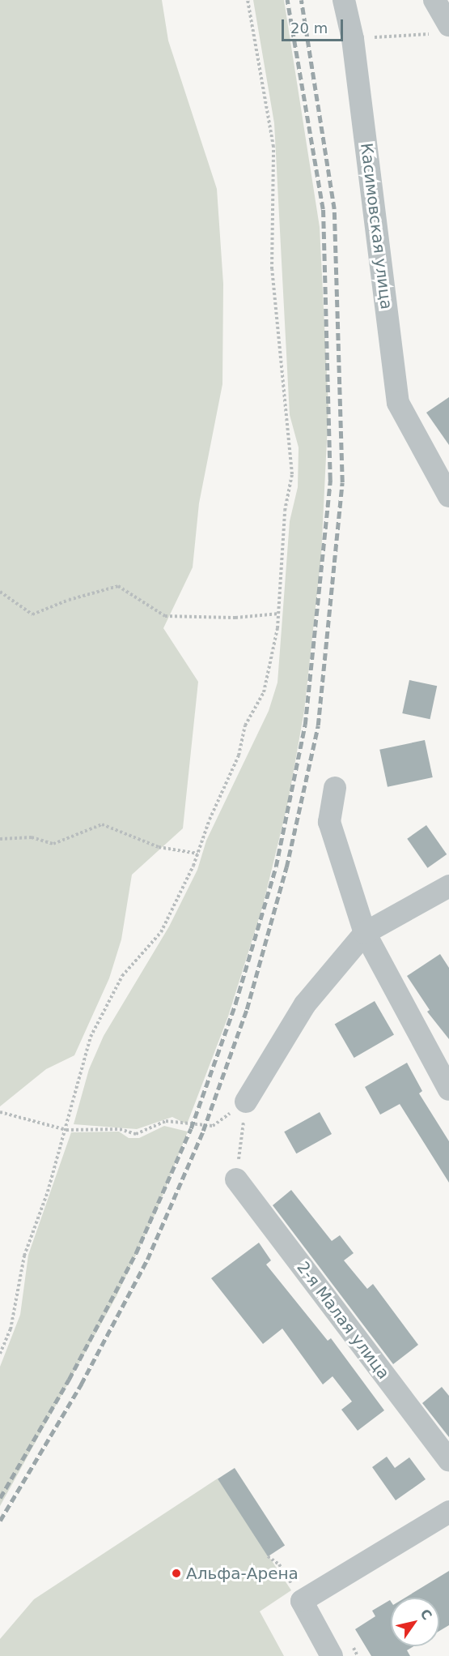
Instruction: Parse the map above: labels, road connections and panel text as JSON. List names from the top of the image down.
{
  "streets": {
    "street": ["Касимовская улица", "2-я Малая улица"]
  },
  "places": ["Альфа-Арена"],
  "scale_bar": "20 m",
  "north": "top right"
}
